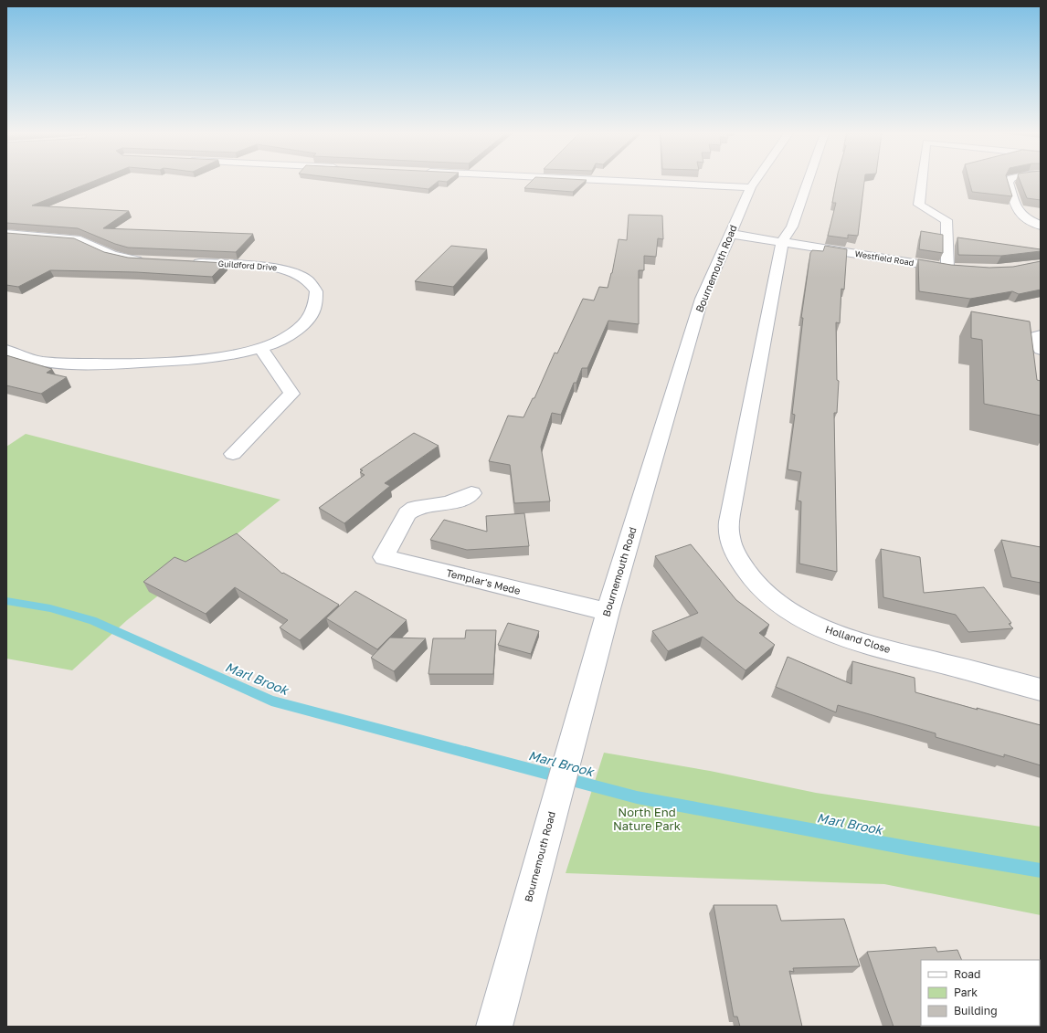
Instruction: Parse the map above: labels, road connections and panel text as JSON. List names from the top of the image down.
{
  "streets": {
    "street": [
      "Westfield Road",
      "Guildford Drive",
      "Bournemouth Road",
      "Templar's Mede",
      "Holland Close"
    ]
  },
  "crossings": [
    ["Westfield Road", "Bournemouth Road"],
    ["Westfield Road", "Holland Close"],
    ["Bournemouth Road", "Templar's Mede"]
  ],
  "water": ["Marl Brook"],
  "parks": ["North End Nature Park"],
  "legend": ["Road", "Park", "Building"]
}
